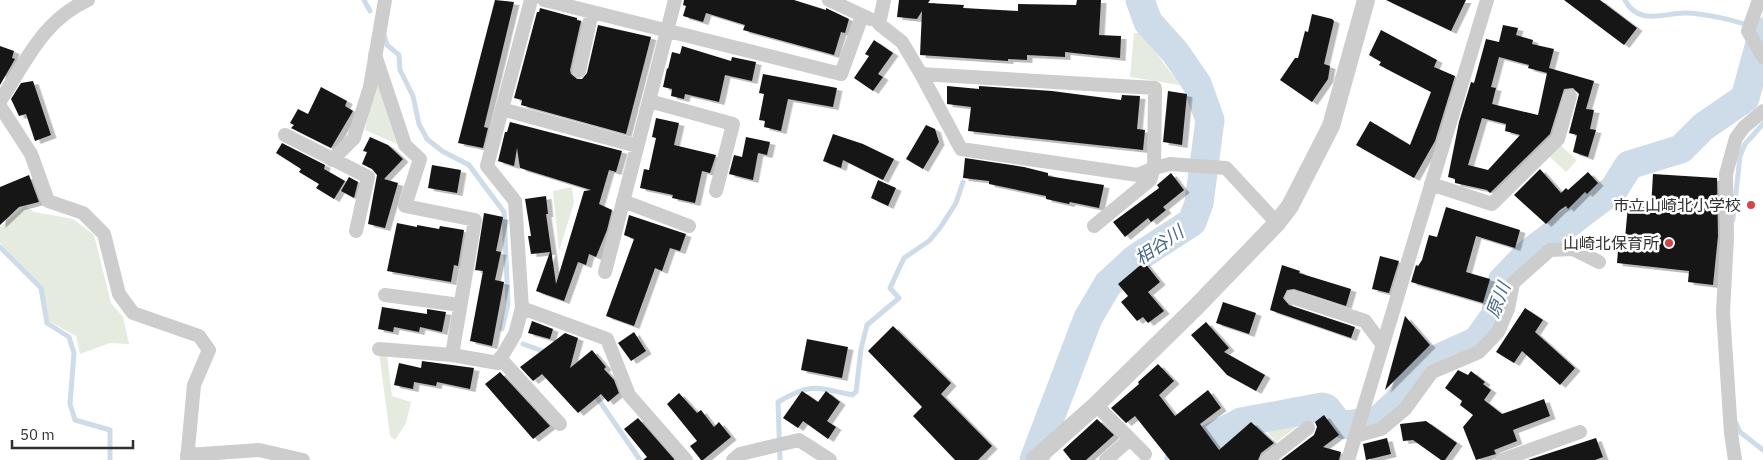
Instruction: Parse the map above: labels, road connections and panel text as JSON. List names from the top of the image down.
{
  "water": ["相谷川", "原川"],
  "places": ["市立山崎北小学校", "山崎北保育所"],
  "scale_bar": "50 m"
}
